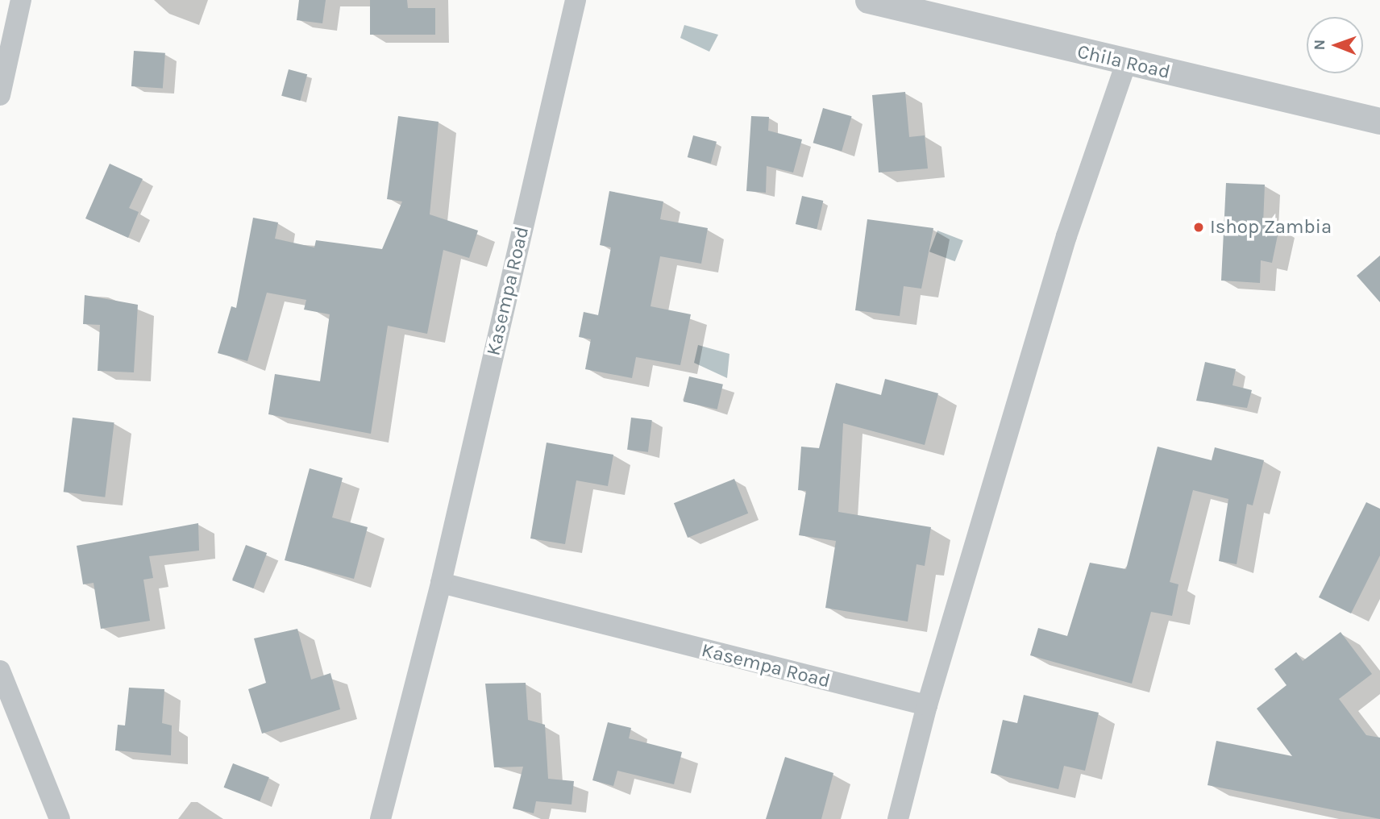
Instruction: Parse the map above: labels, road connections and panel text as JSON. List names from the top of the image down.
{
  "streets": {
    "street": ["Chila Road", "Kasempa Road"]
  },
  "places": ["Ishop Zambia"],
  "north": "left"
}
